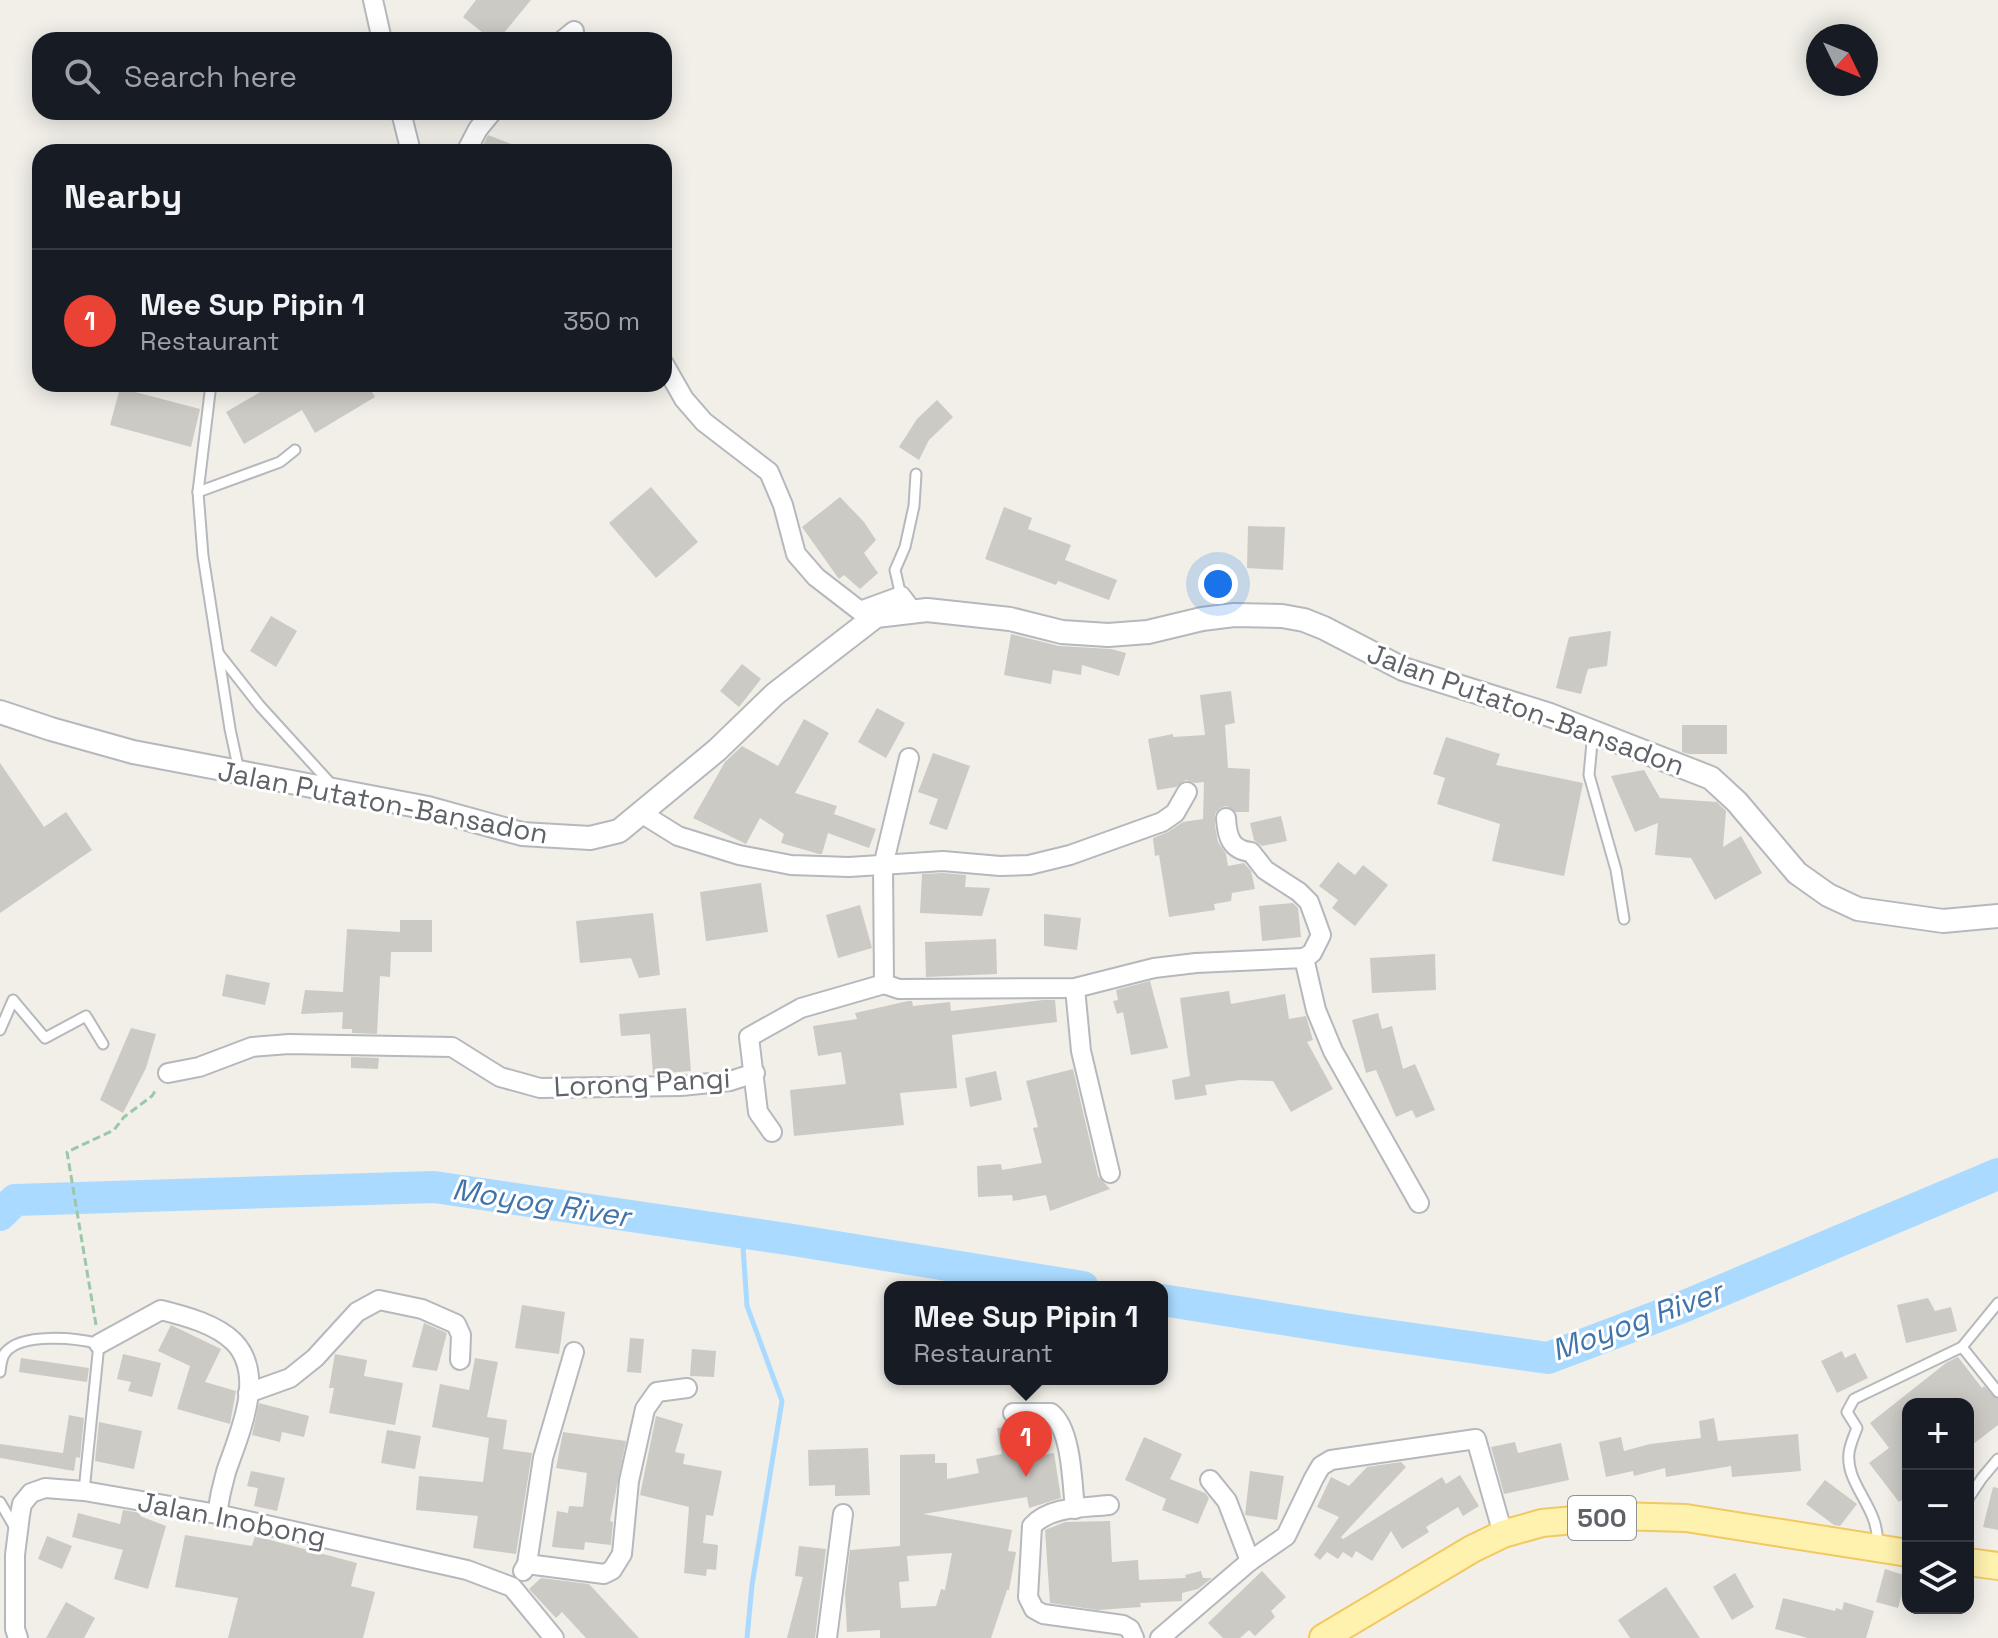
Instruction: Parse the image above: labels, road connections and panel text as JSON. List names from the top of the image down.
{
  "streets": {
    "main road": ["500"],
    "street": ["Jalan Putaton-Bansadon", "Lorong Pangi", "Jalan Inobong"]
  },
  "water": ["Moyog River"],
  "north": "bottom right",
  "page": {
    "search": "Search here",
    "heading": "Nearby",
    "list": [
      {
        "mark": "1",
        "name": "Mee Sup Pipin 1",
        "note": "Restaurant",
        "value": "350 m"
      }
    ],
    "popup": ["Mee Sup Pipin 1", "Restaurant"],
    "map_buttons": ["+", "−"],
    "pins": "1"
  }
}
